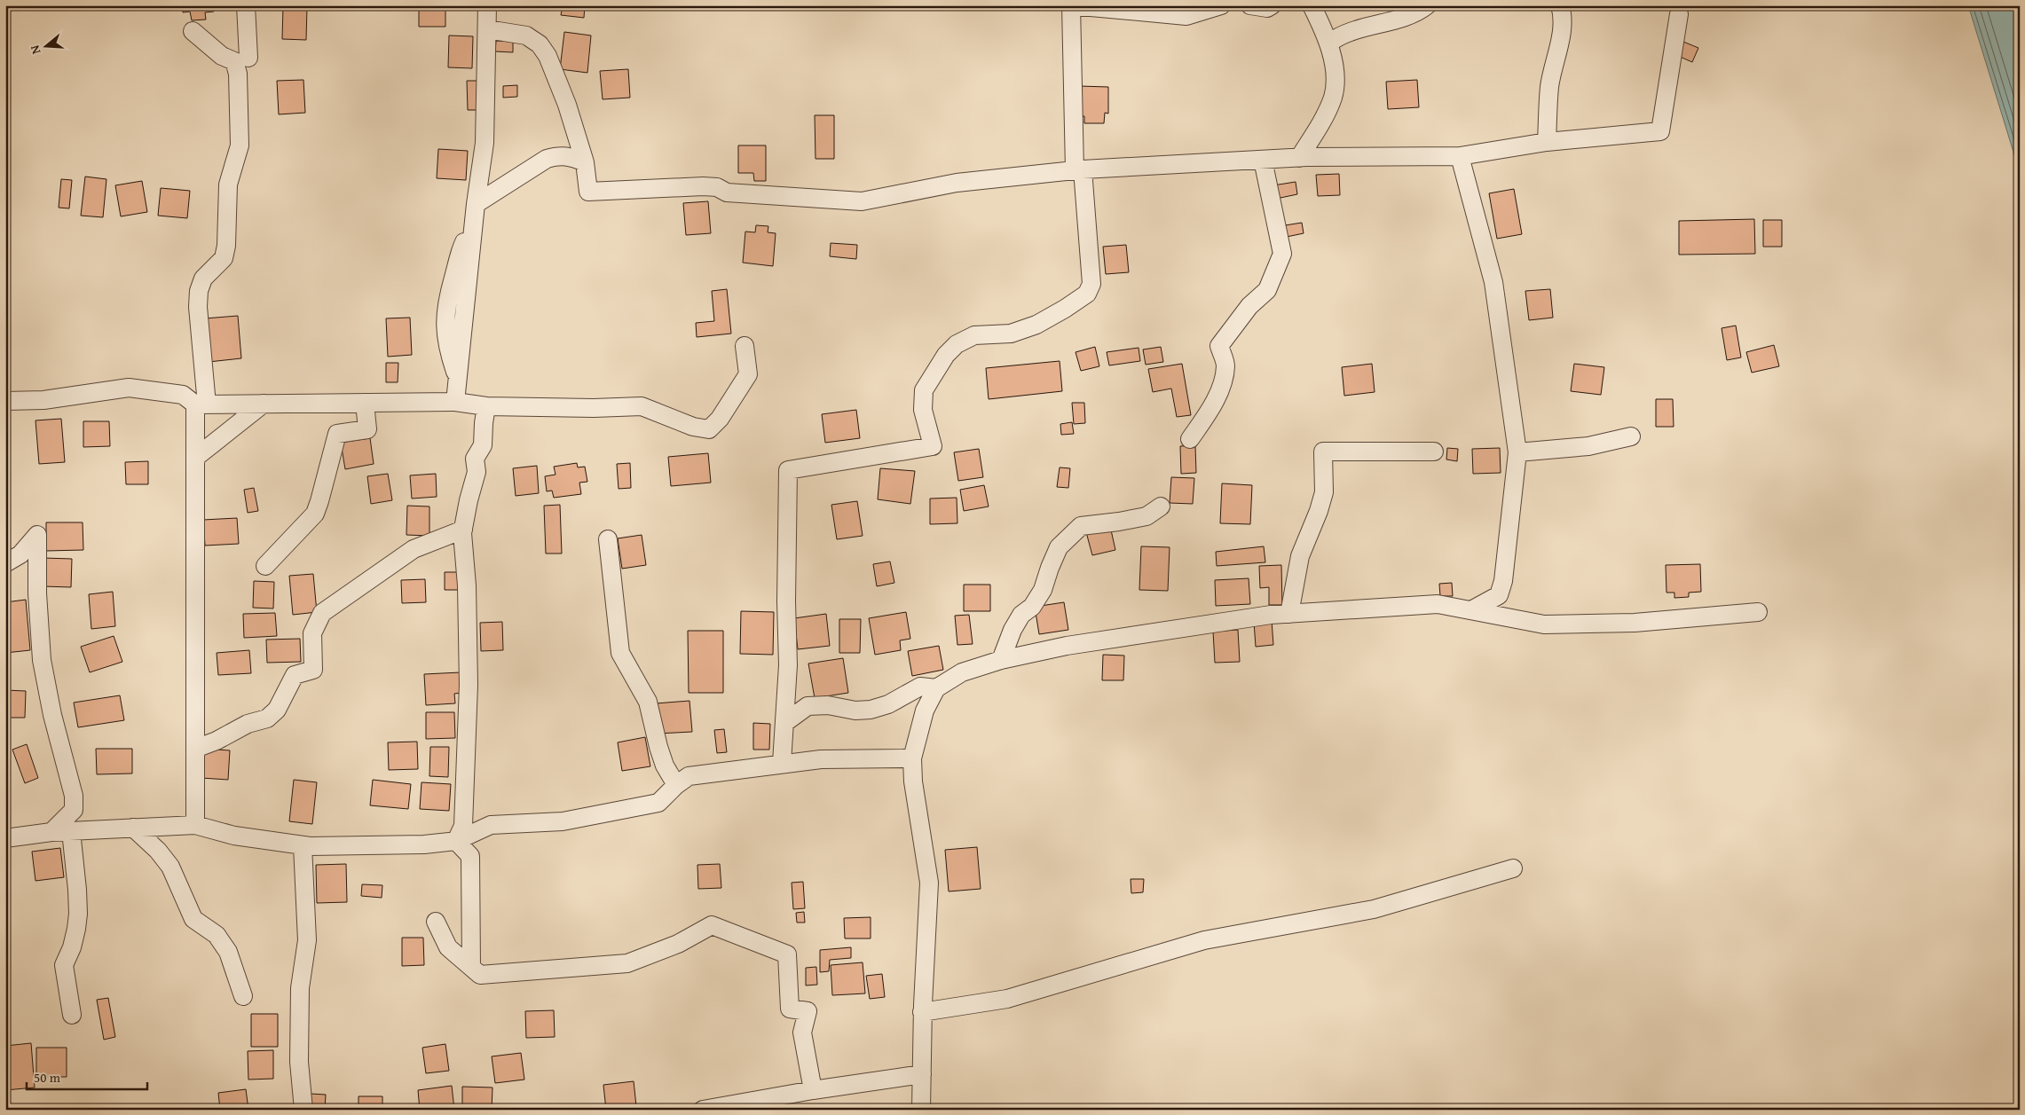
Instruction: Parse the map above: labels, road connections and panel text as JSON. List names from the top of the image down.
{
  "scale_bar": "50 m",
  "north": "left"
}
